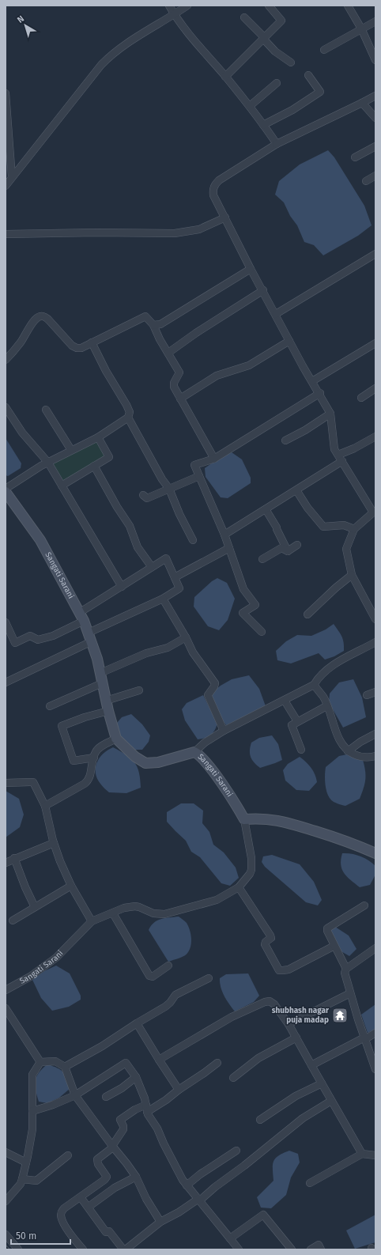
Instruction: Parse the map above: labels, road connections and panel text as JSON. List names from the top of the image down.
{
  "streets": {
    "street": ["Sangati Sarani"]
  },
  "places": {
    "temple": ["shubhash nagar puja madap"]
  },
  "scale_bar": "50 m",
  "north": "top left"
}
